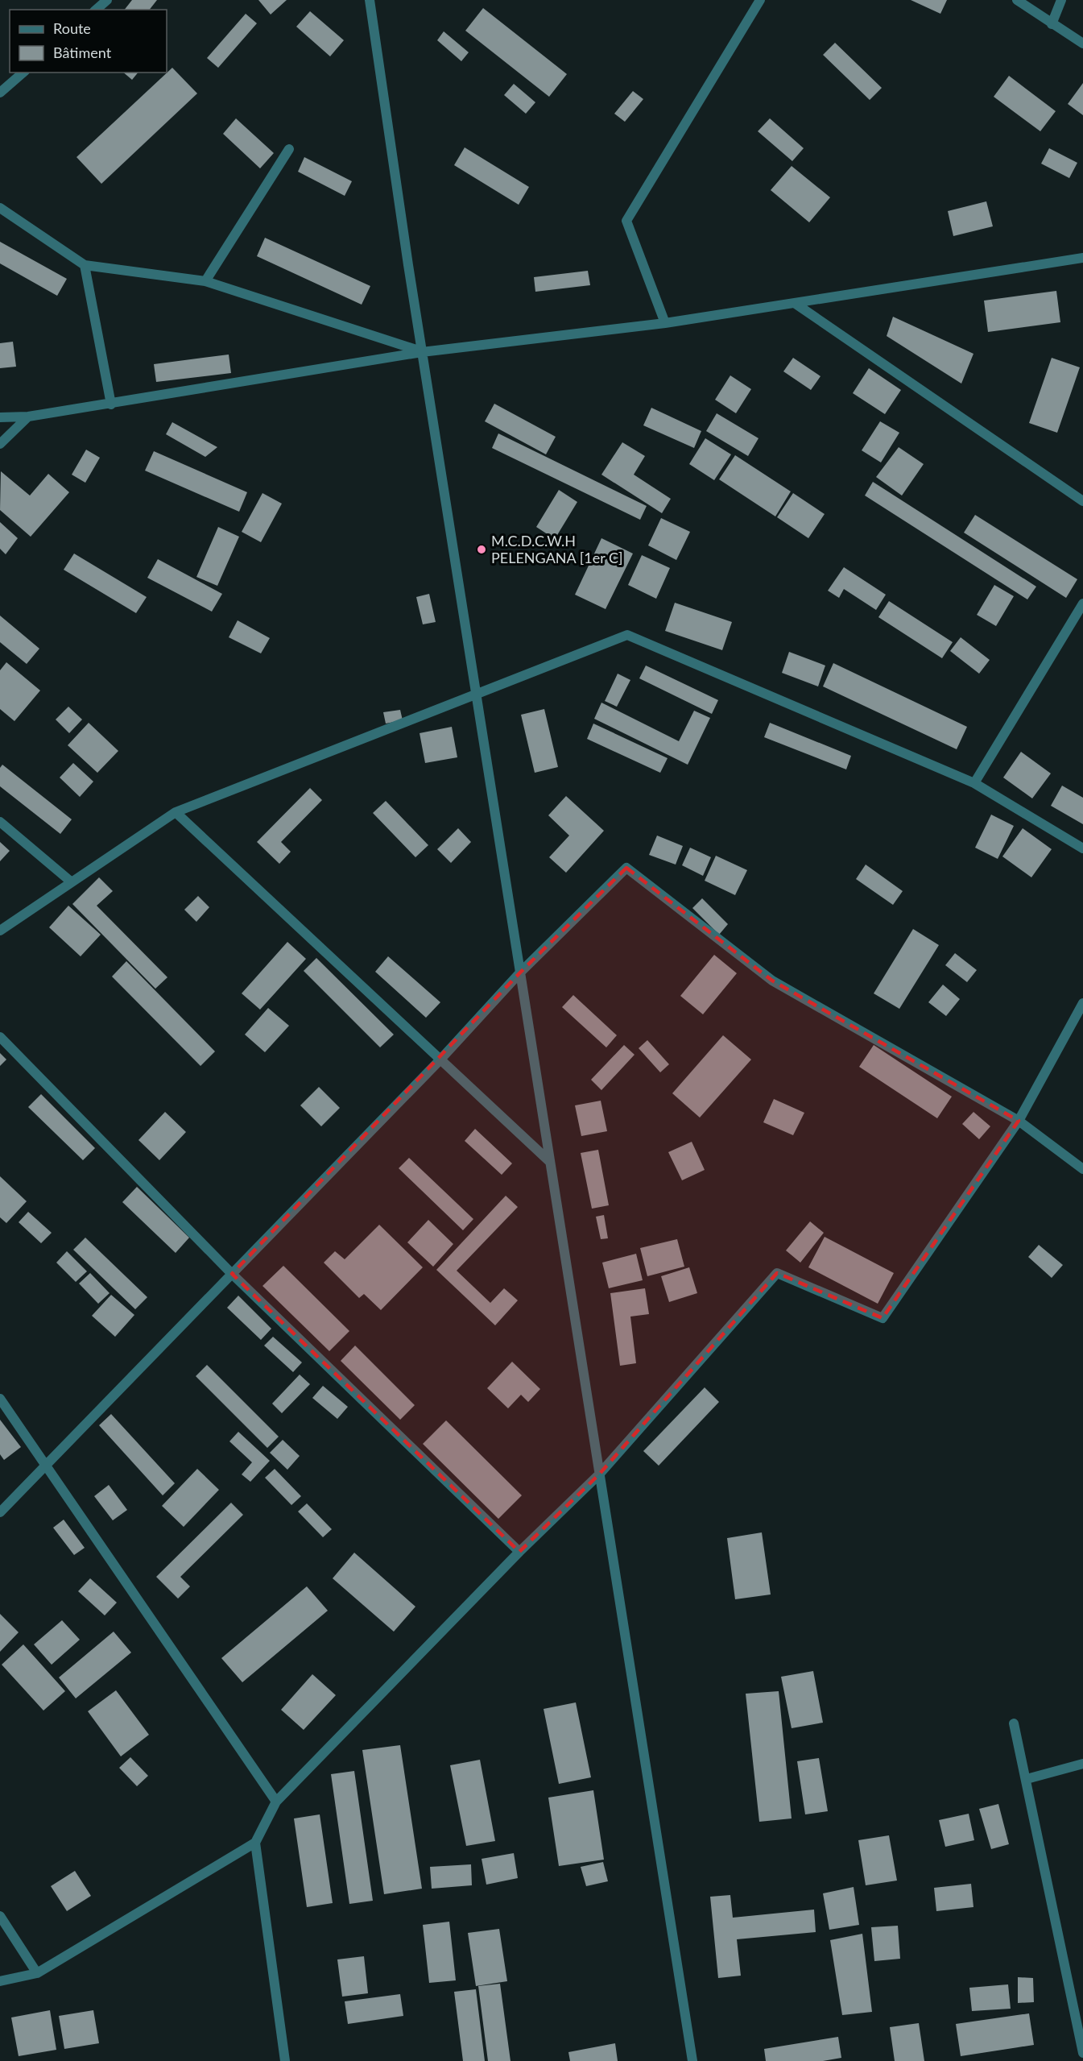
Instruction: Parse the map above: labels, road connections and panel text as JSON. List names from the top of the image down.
{
  "places": ["M.C.D.C.W.H PELENGANA [1er C]"],
  "legend": ["Route", "Bâtiment"]
}
